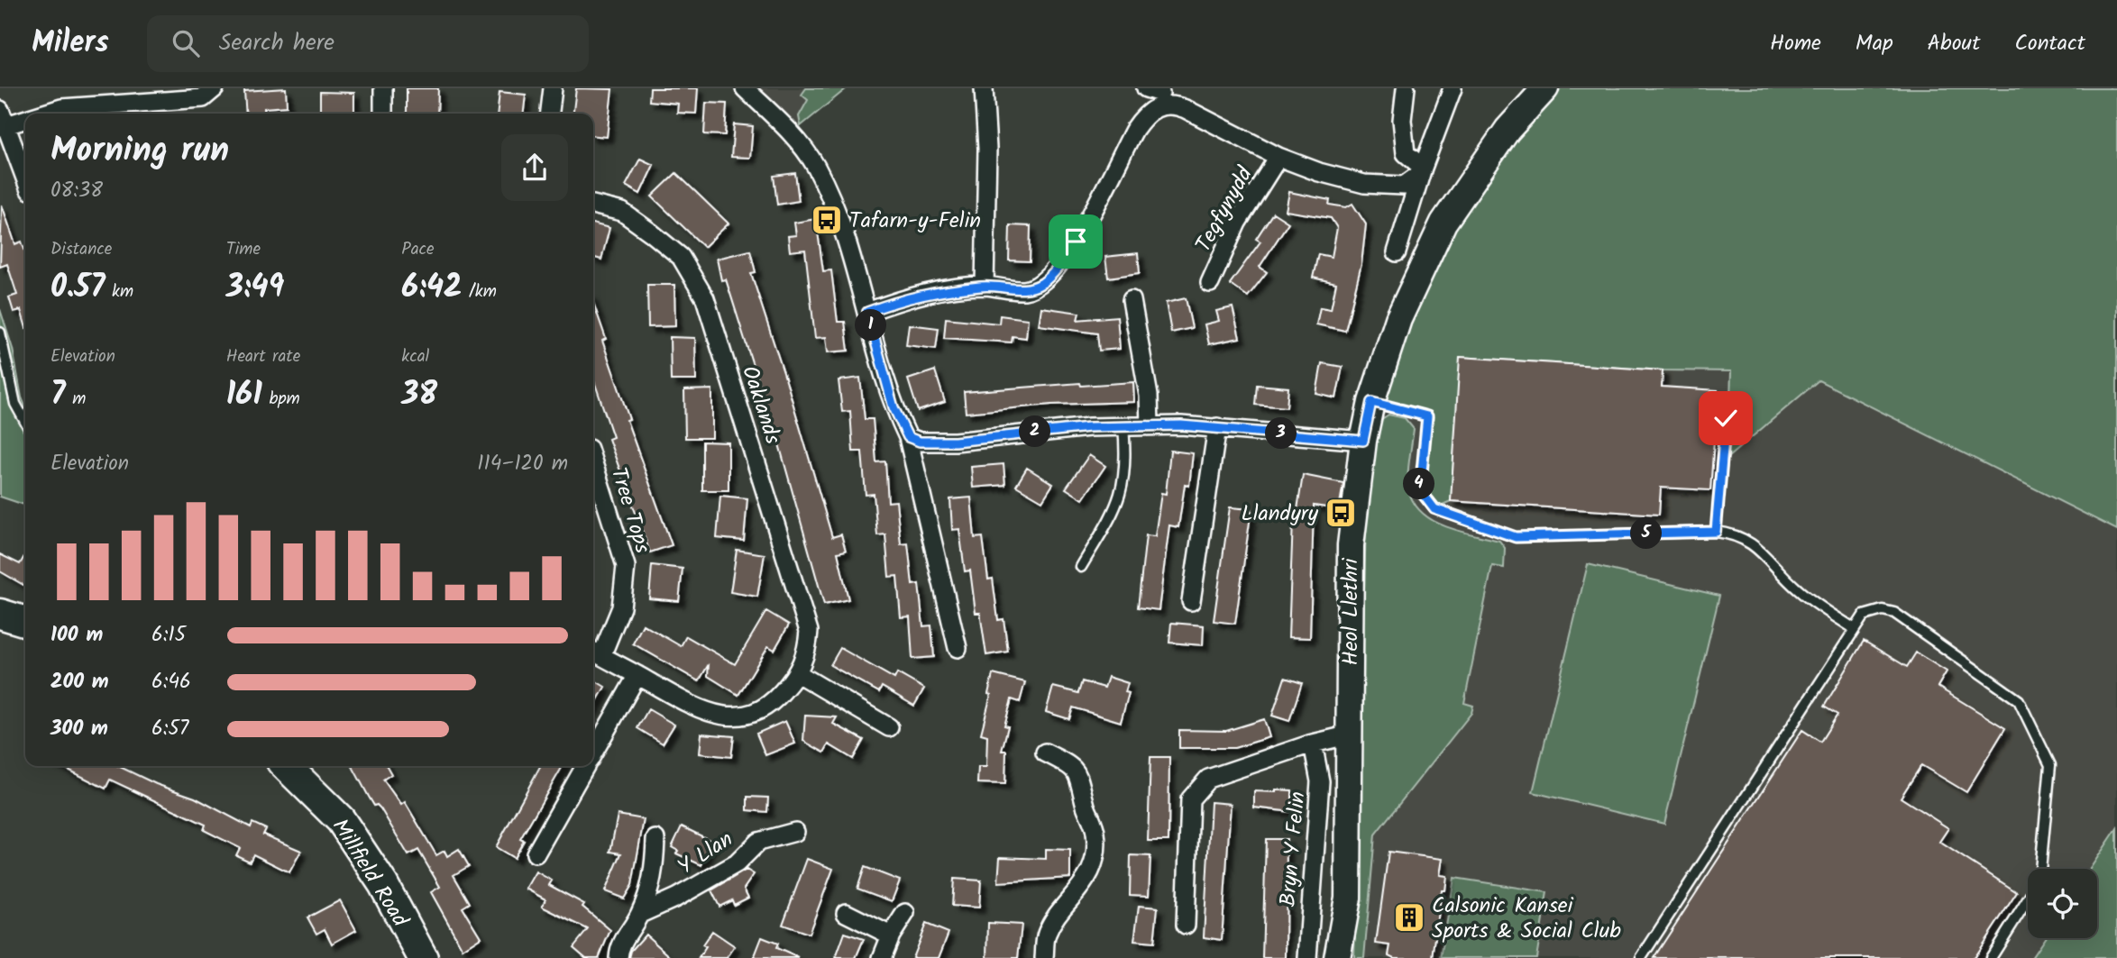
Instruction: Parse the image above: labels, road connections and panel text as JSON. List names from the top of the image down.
{
  "streets": {
    "main road": ["Heol Llethri", "Millfield Road"],
    "street": [
      "Tegfynydd",
      "Oaklands",
      "Tree Tops",
      "Bryn Y Felin",
      "Y Llan"
    ]
  },
  "crossings": [
    ["Oaklands", "Tree Tops"]
  ],
  "places": {
    "bus stop": ["Tafarn-y-Felin", "Llandyry"],
    "building": ["Calsonic Kansei Sports & Social Club"]
  },
  "page": {
    "header": "Milers",
    "search": "Search here",
    "nav": [
      "Home",
      "Map",
      "About",
      "Contact"
    ],
    "heading": ["Morning run", "08:38"],
    "stats": [
      ["Distance", "0.57 km"],
      ["Time", "3:49"],
      ["Pace", "6:42 /km"],
      ["Elevation", "7 m"],
      ["Heart rate", "161 bpm"],
      ["kcal", "38"]
    ],
    "pins": [
      "1",
      "2",
      "3",
      "4",
      "5"
    ],
    "chart": ["Elevation", "114–120 m"],
    "list": [
      {
        "name": "100 m",
        "note": "6:15"
      },
      {
        "name": "200 m",
        "note": "6:46"
      },
      {
        "name": "300 m",
        "note": "6:57"
      }
    ]
  }
}
